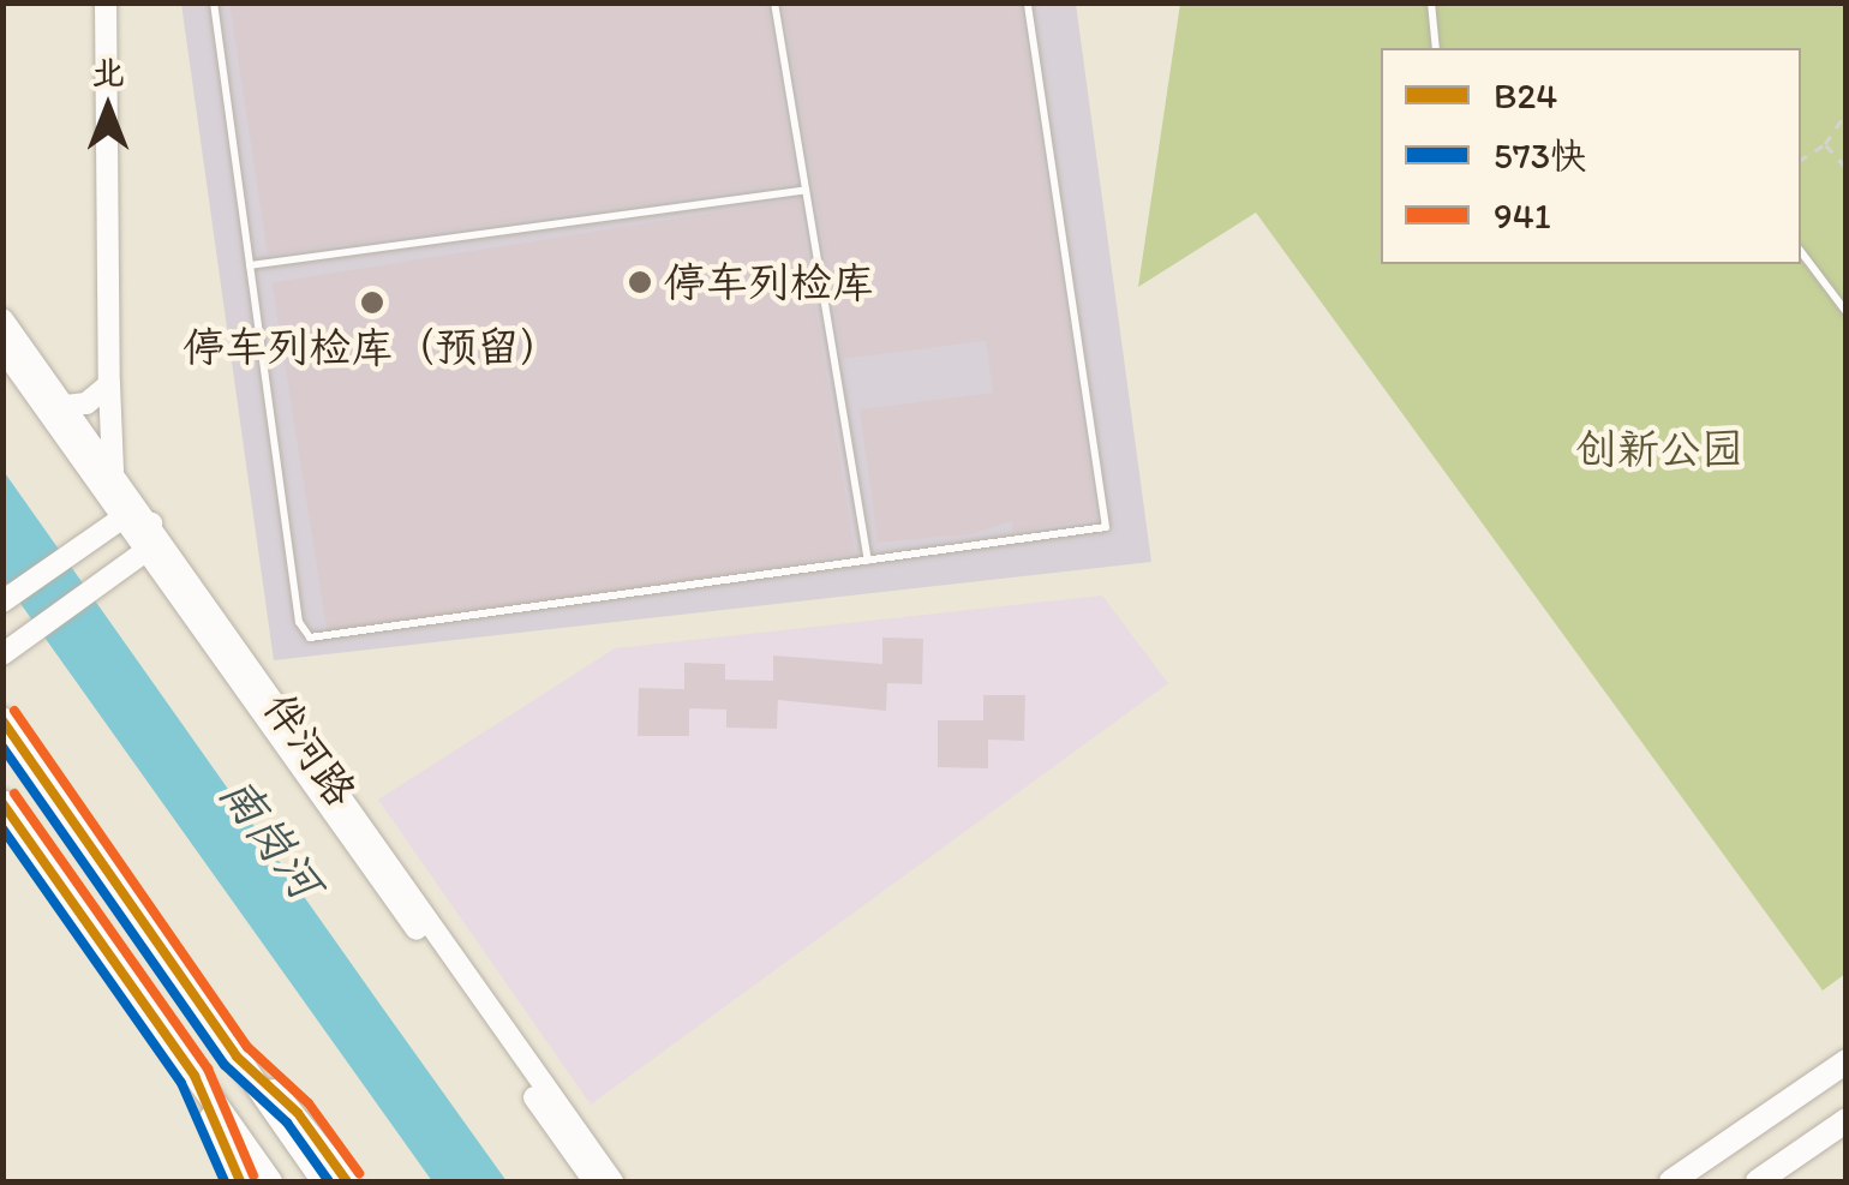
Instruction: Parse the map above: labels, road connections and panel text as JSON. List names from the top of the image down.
{
  "streets": {
    "street": ["伴河路"]
  },
  "water": ["南岗河"],
  "parks": ["创新公园"],
  "places": ["停车列检库", "停车列检库（预留）"],
  "lines": ["transit line 941", "transit line B24", "transit line 573快"],
  "legend": ["B24", "573快", "941"],
  "north": "top"
}
